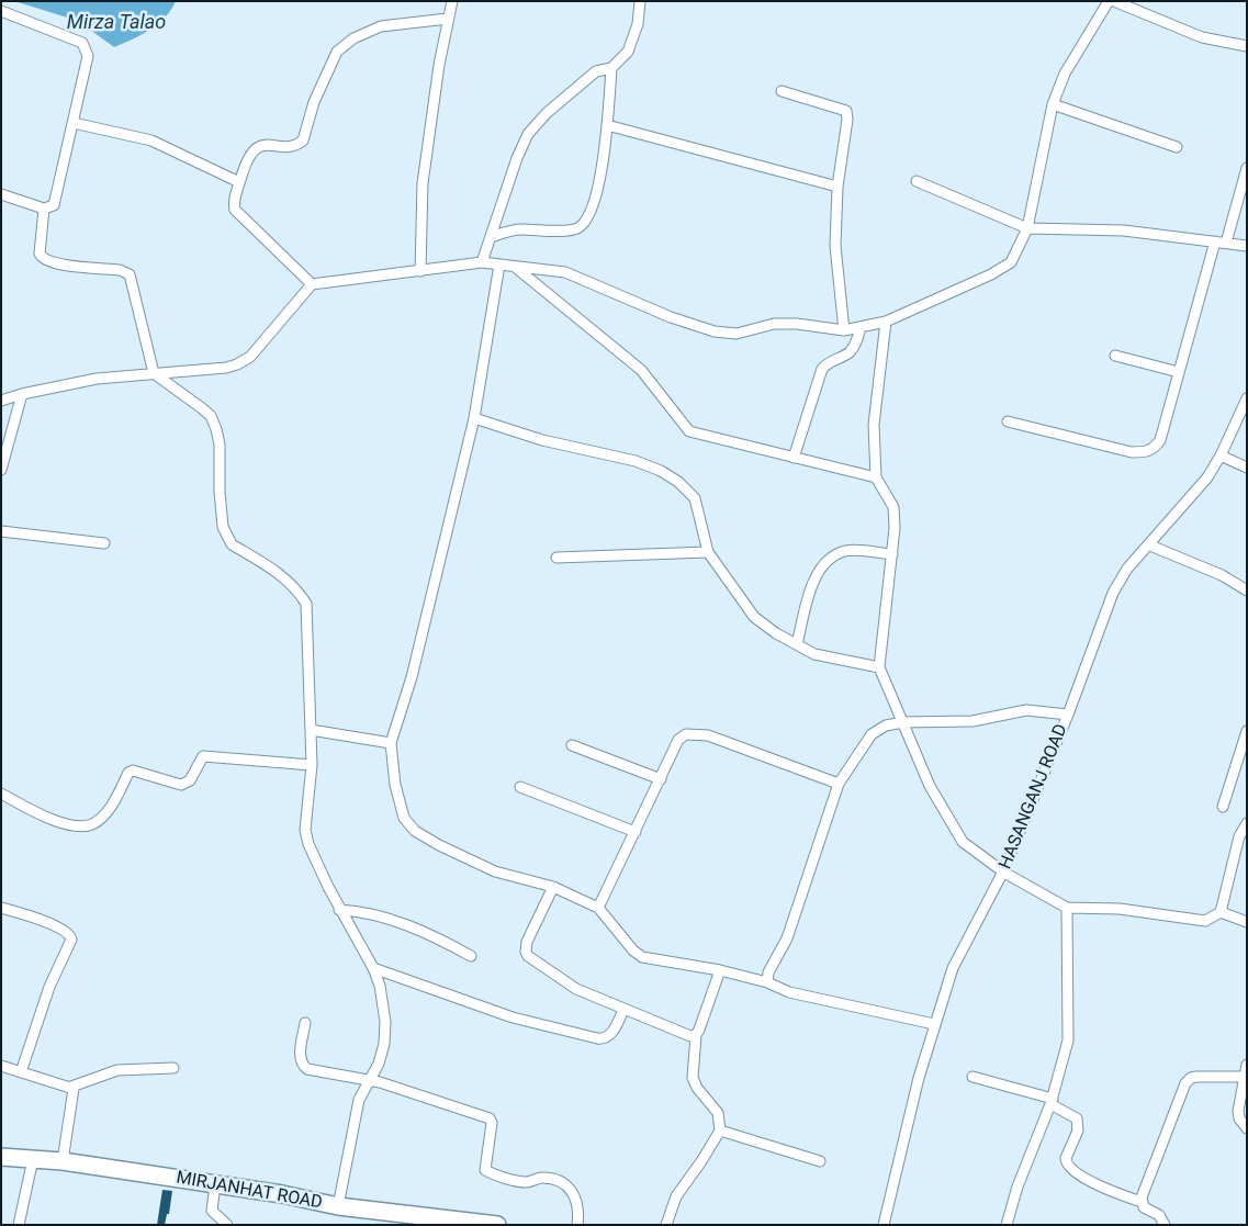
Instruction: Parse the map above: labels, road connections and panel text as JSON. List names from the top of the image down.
{
  "streets": {
    "main road": ["MIRJANHAT ROAD"],
    "street": ["HASANGANJ ROAD"]
  },
  "water": ["Mirza Talao"]
}
